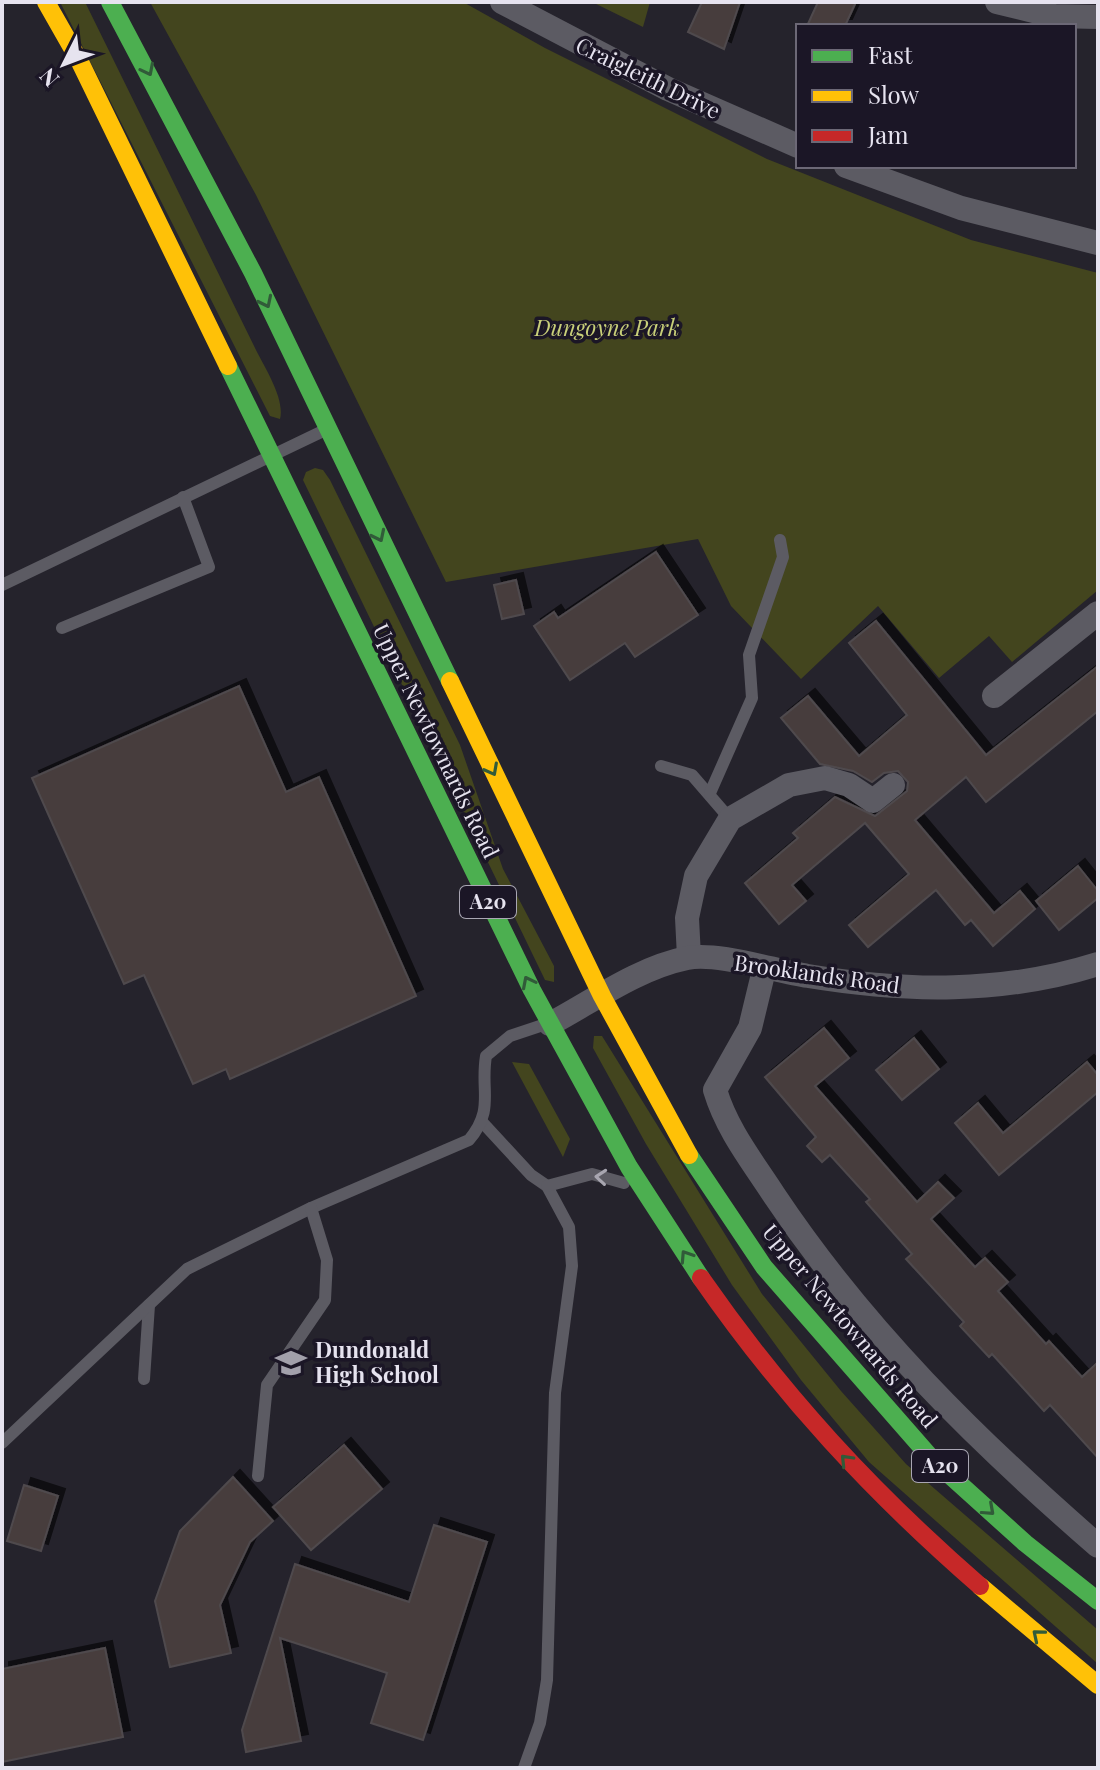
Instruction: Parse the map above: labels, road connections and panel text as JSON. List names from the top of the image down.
{
  "streets": {
    "highway": ["Upper Newtownards Road", "A20"],
    "street": ["Craigleith Drive", "Brooklands Road"]
  },
  "crossings": [
    ["Upper Newtownards Road", "Brooklands Road"]
  ],
  "parks": ["Dungoyne Park"],
  "places": {
    "school or university": ["Dundonald High School"]
  },
  "legend": ["Fast", "Slow", "Jam"],
  "north": "bottom left"
}
